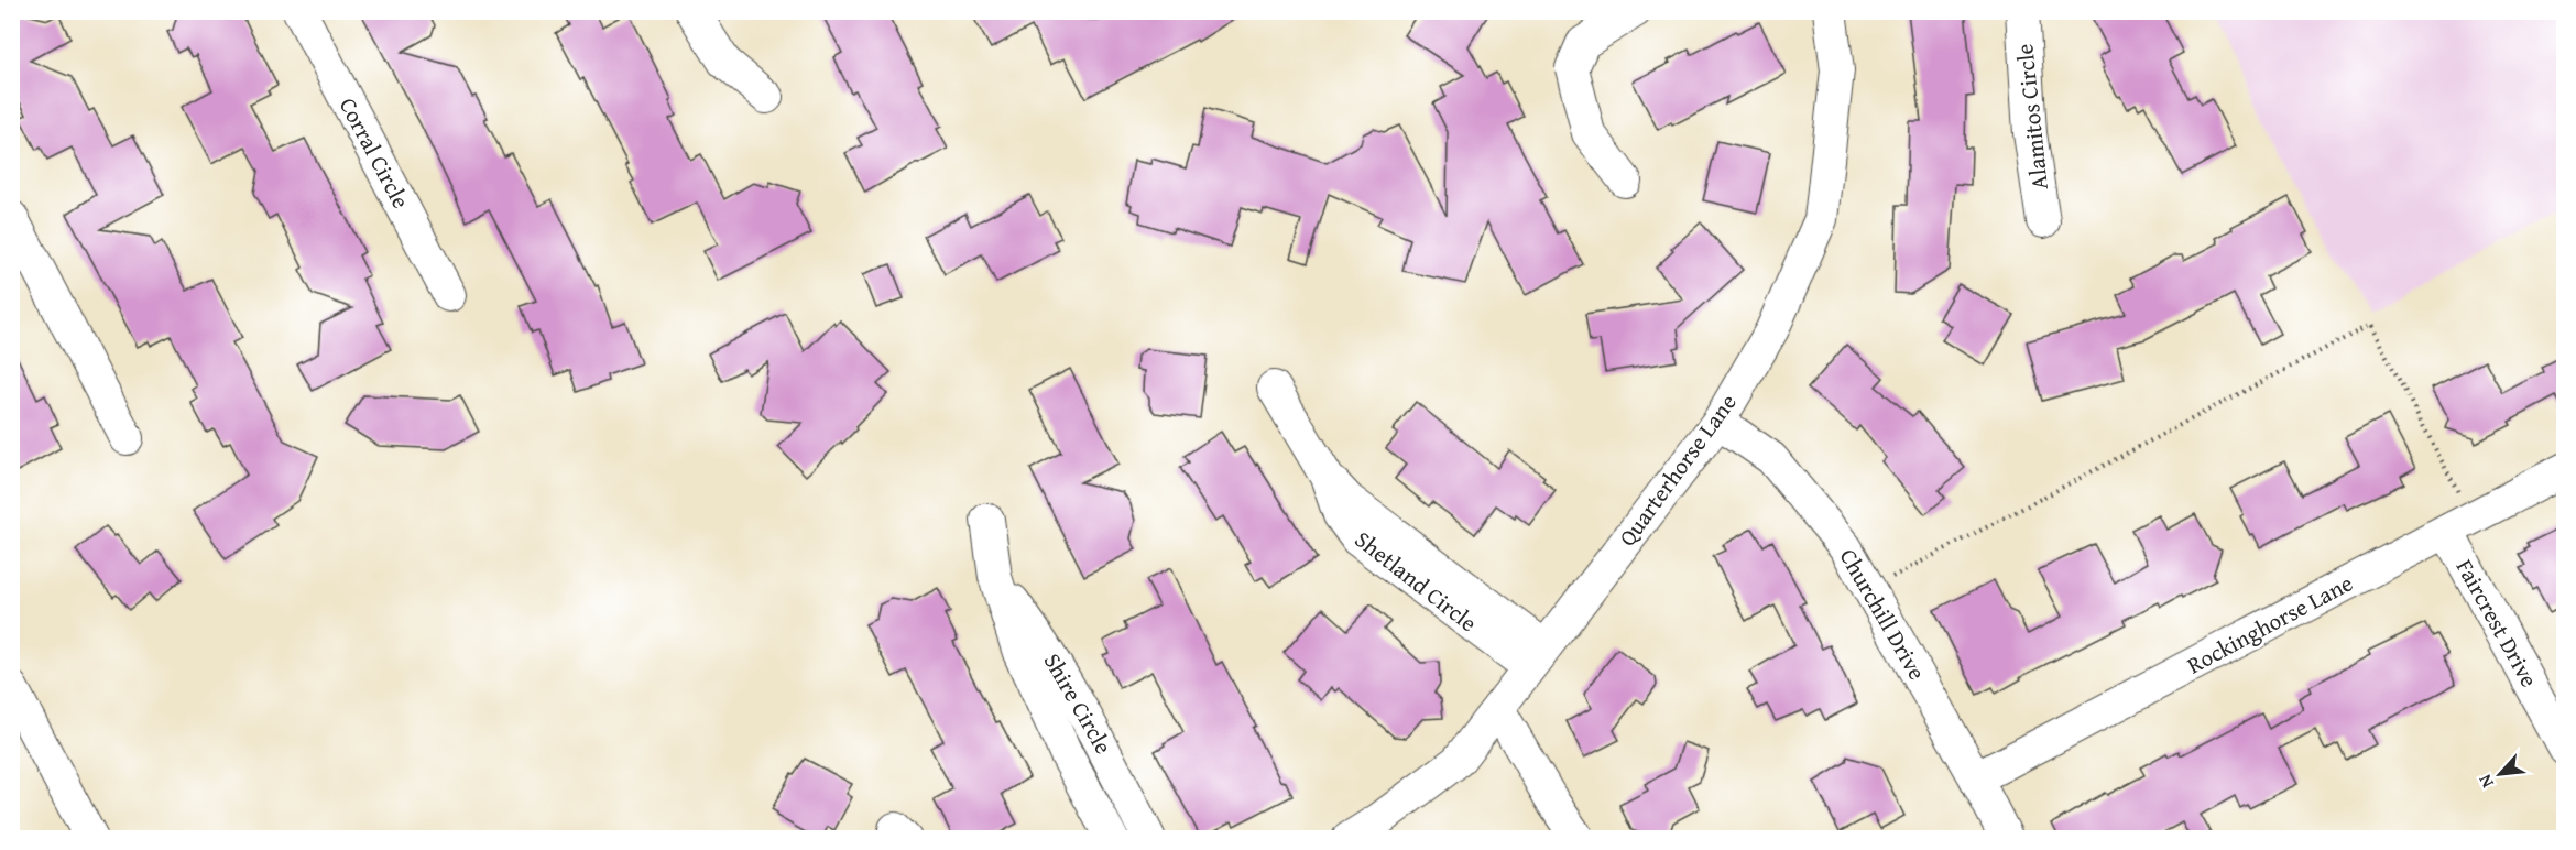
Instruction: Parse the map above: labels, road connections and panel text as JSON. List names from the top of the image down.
{
  "streets": {
    "street": [
      "Alamitos Circle",
      "Corral Circle",
      "Quarterhorse Lane",
      "Shetland Circle",
      "Churchill Drive",
      "Faircrest Drive",
      "Rockinghorse Lane",
      "Shire Circle"
    ]
  },
  "crossings": [
    ["Quarterhorse Lane", "Shetland Circle"],
    ["Quarterhorse Lane", "Churchill Drive"],
    ["Churchill Drive", "Rockinghorse Lane"],
    ["Faircrest Drive", "Rockinghorse Lane"]
  ],
  "north": "bottom left"
}
